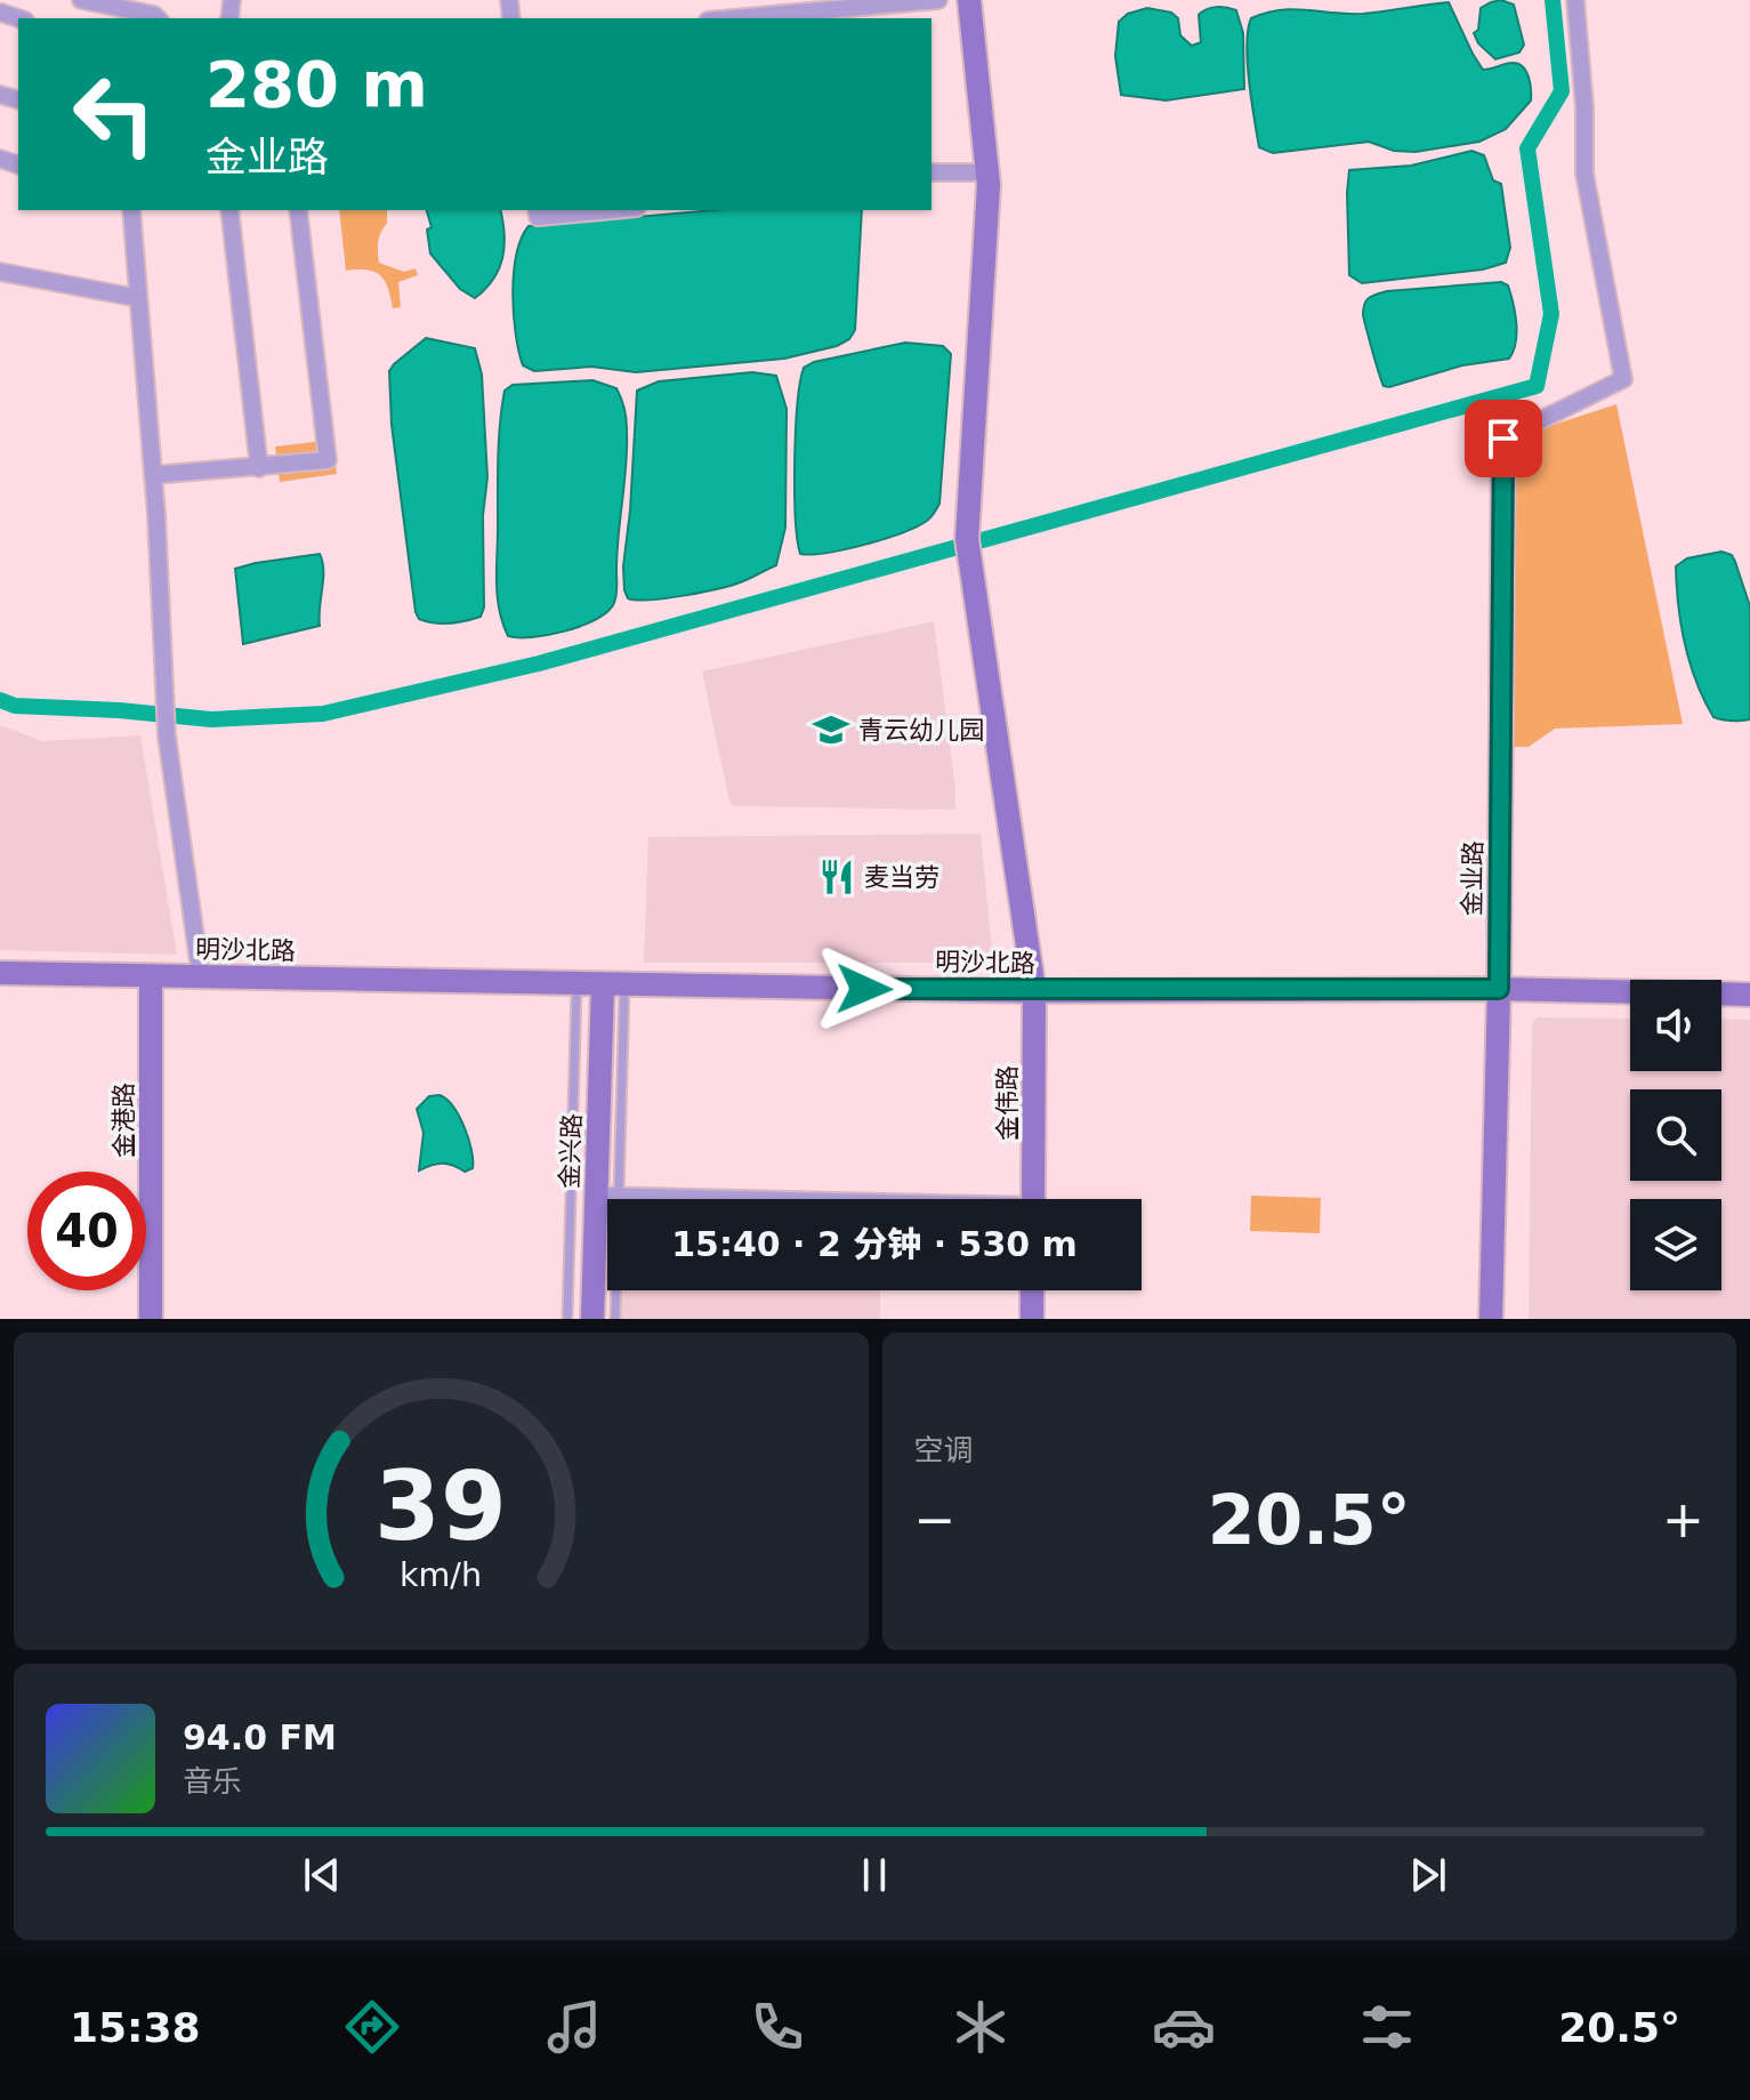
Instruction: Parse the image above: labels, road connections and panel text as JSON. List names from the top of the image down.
{
  "streets": {
    "street": [
      "金业路",
      "明沙北路",
      "金伟路",
      "金港路",
      "金兴路"
    ]
  },
  "crossings": [
    ["金业路", "明沙北路"],
    ["明沙北路", "金伟路"],
    ["明沙北路", "金港路"],
    ["明沙北路", "金兴路"]
  ],
  "places": {
    "school or university": ["青云幼儿园"],
    "restaurant": ["麦当劳"]
  },
  "page": {
    "turn": ["280 m", "金业路"],
    "limit": "40",
    "trip": "15:40 · 2 分钟 · 530 m",
    "tile": "空调",
    "heat": ["−", "20.5°", "+"],
    "song": ["94.0 FM", "音乐"],
    "tabs": ["15:38", "20.5°"],
    "gauge": ["39", "km/h"]
  }
}
